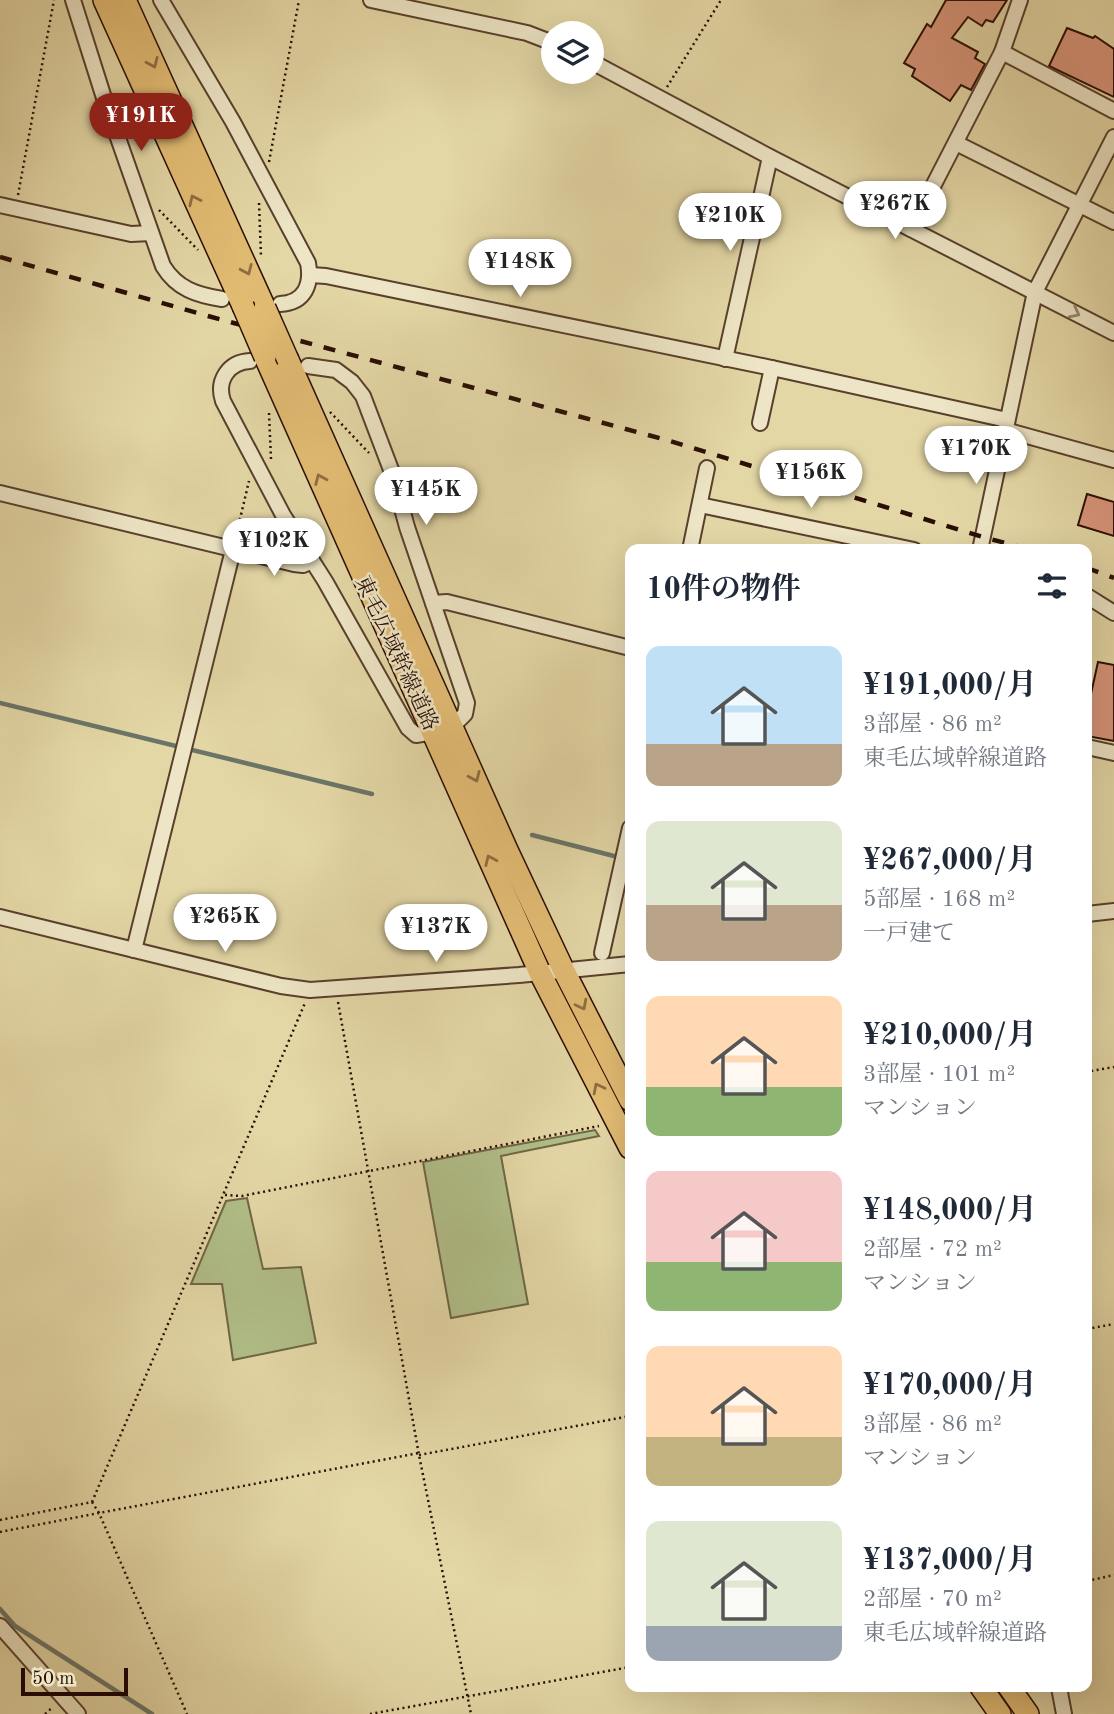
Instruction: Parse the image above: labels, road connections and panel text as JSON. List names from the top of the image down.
{
  "streets": {
    "highway": ["東毛広域幹線道路"]
  },
  "scale_bar": "50 m",
  "page": {
    "price": [
      "¥191K",
      "¥267K",
      "¥210K",
      "¥148K",
      "¥170K",
      "¥156K",
      "¥145K",
      "¥102K",
      "¥265K",
      "¥137K"
    ],
    "heading": "10件の物件",
    "list": [
      {
        "name": "¥191,000/月",
        "note": "3部屋 · 86 m² · 東毛広域幹線道路"
      },
      {
        "name": "¥267,000/月",
        "note": "5部屋 · 168 m² · 一戸建て"
      },
      {
        "name": "¥210,000/月",
        "note": "3部屋 · 101 m² · マンション"
      },
      {
        "name": "¥148,000/月",
        "note": "2部屋 · 72 m² · マンション"
      },
      {
        "name": "¥170,000/月",
        "note": "3部屋 · 86 m² · マンション"
      },
      {
        "name": "¥137,000/月",
        "note": "2部屋 · 70 m² · 東毛広域幹線道路"
      }
    ],
    "scale": "50 m"
  }
}
